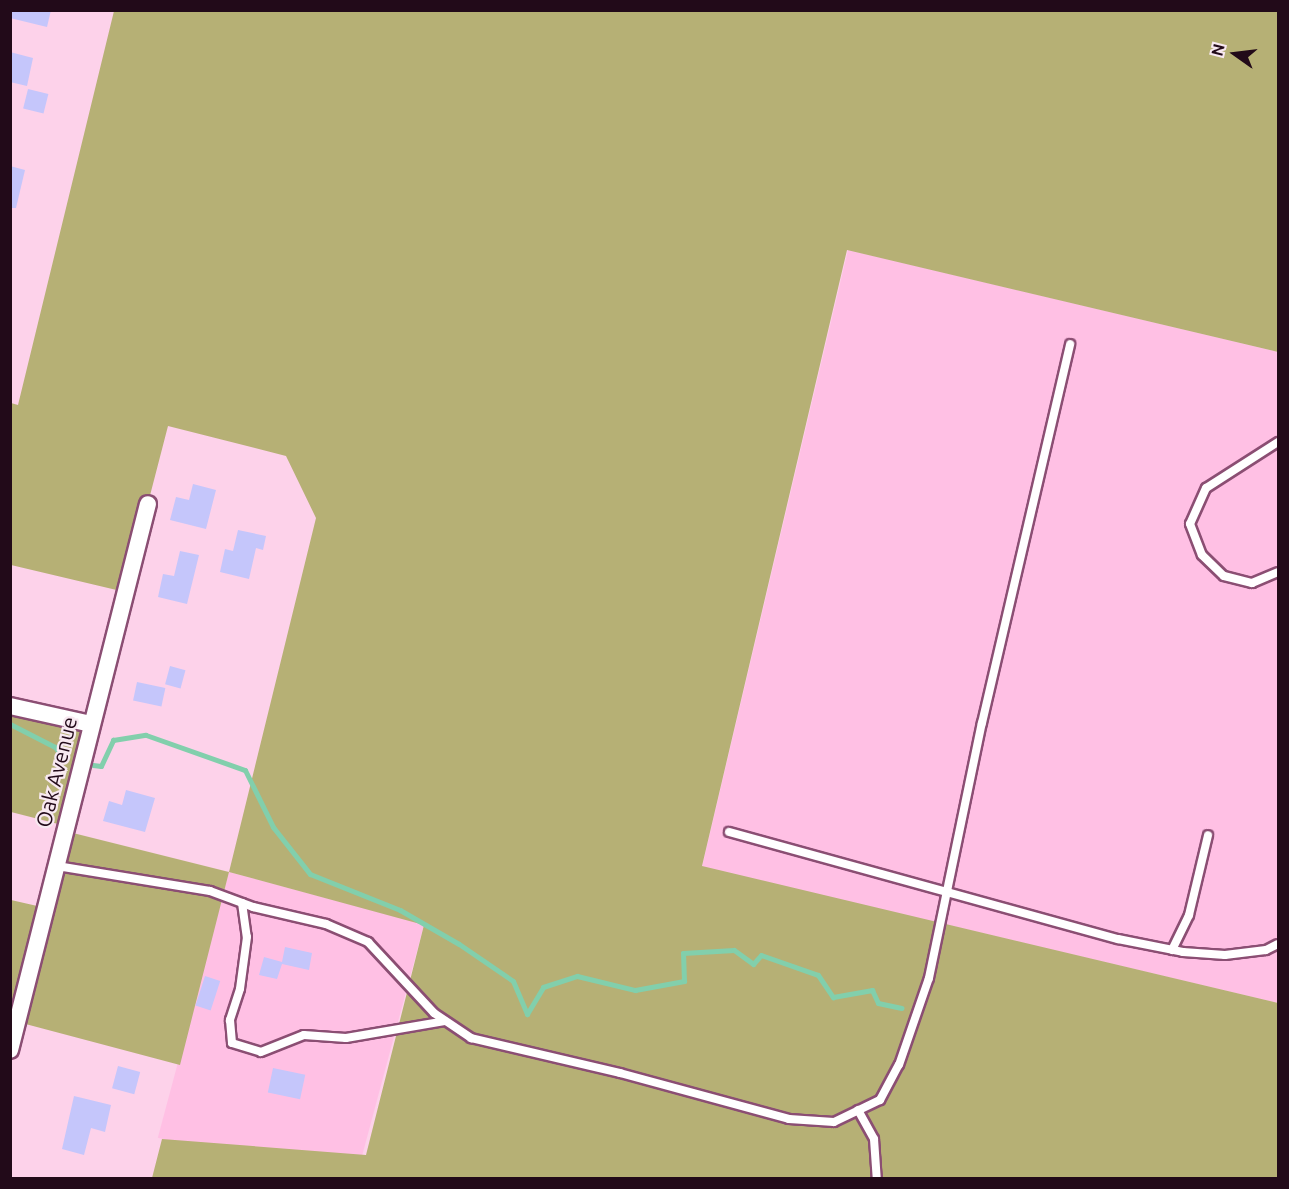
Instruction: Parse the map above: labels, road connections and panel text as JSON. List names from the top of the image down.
{
  "streets": {
    "street": ["Oak Avenue"]
  },
  "north": "left"
}
